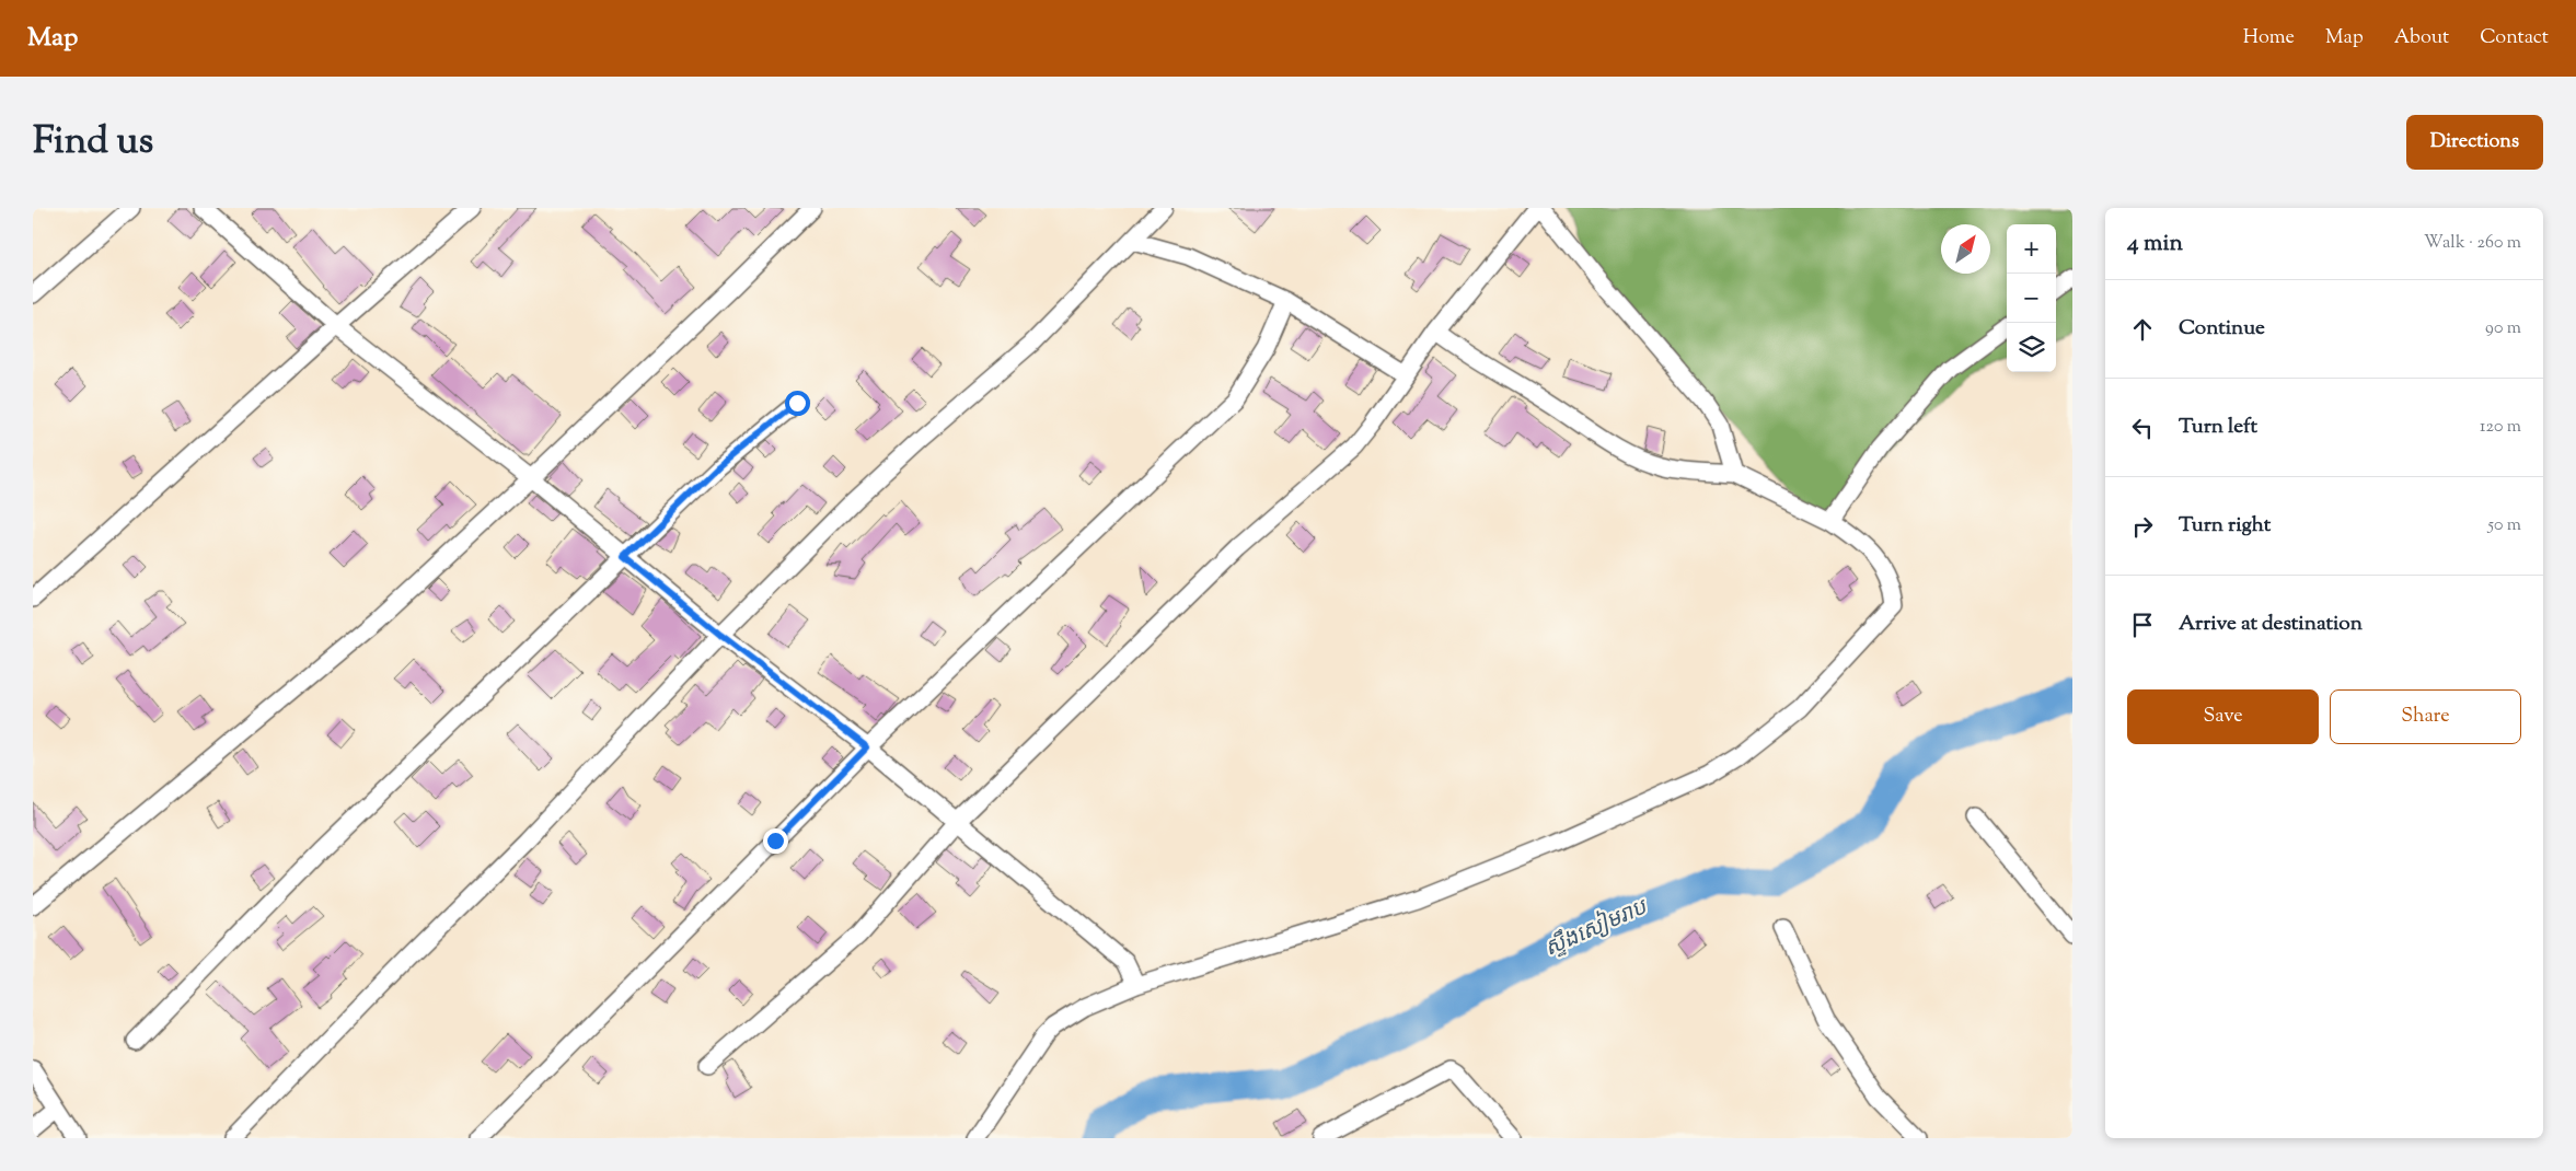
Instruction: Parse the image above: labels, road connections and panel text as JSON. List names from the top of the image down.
{
  "water": ["ស្ទឹងសៀមរាប"],
  "north": "top right",
  "page": {
    "header": "Map",
    "nav": [
      "Home",
      "Map",
      "About",
      "Contact"
    ],
    "title": "Find us",
    "buttons": [
      "Directions",
      ["Save", "Share"]
    ],
    "heading": ["4 min", "Walk · 260 m"],
    "map_buttons": ["+", "−"],
    "list": [
      ["Continue", "90 m"],
      ["Turn left", "120 m"],
      ["Turn right", "50 m"],
      "Arrive at destination"
    ]
  }
}
